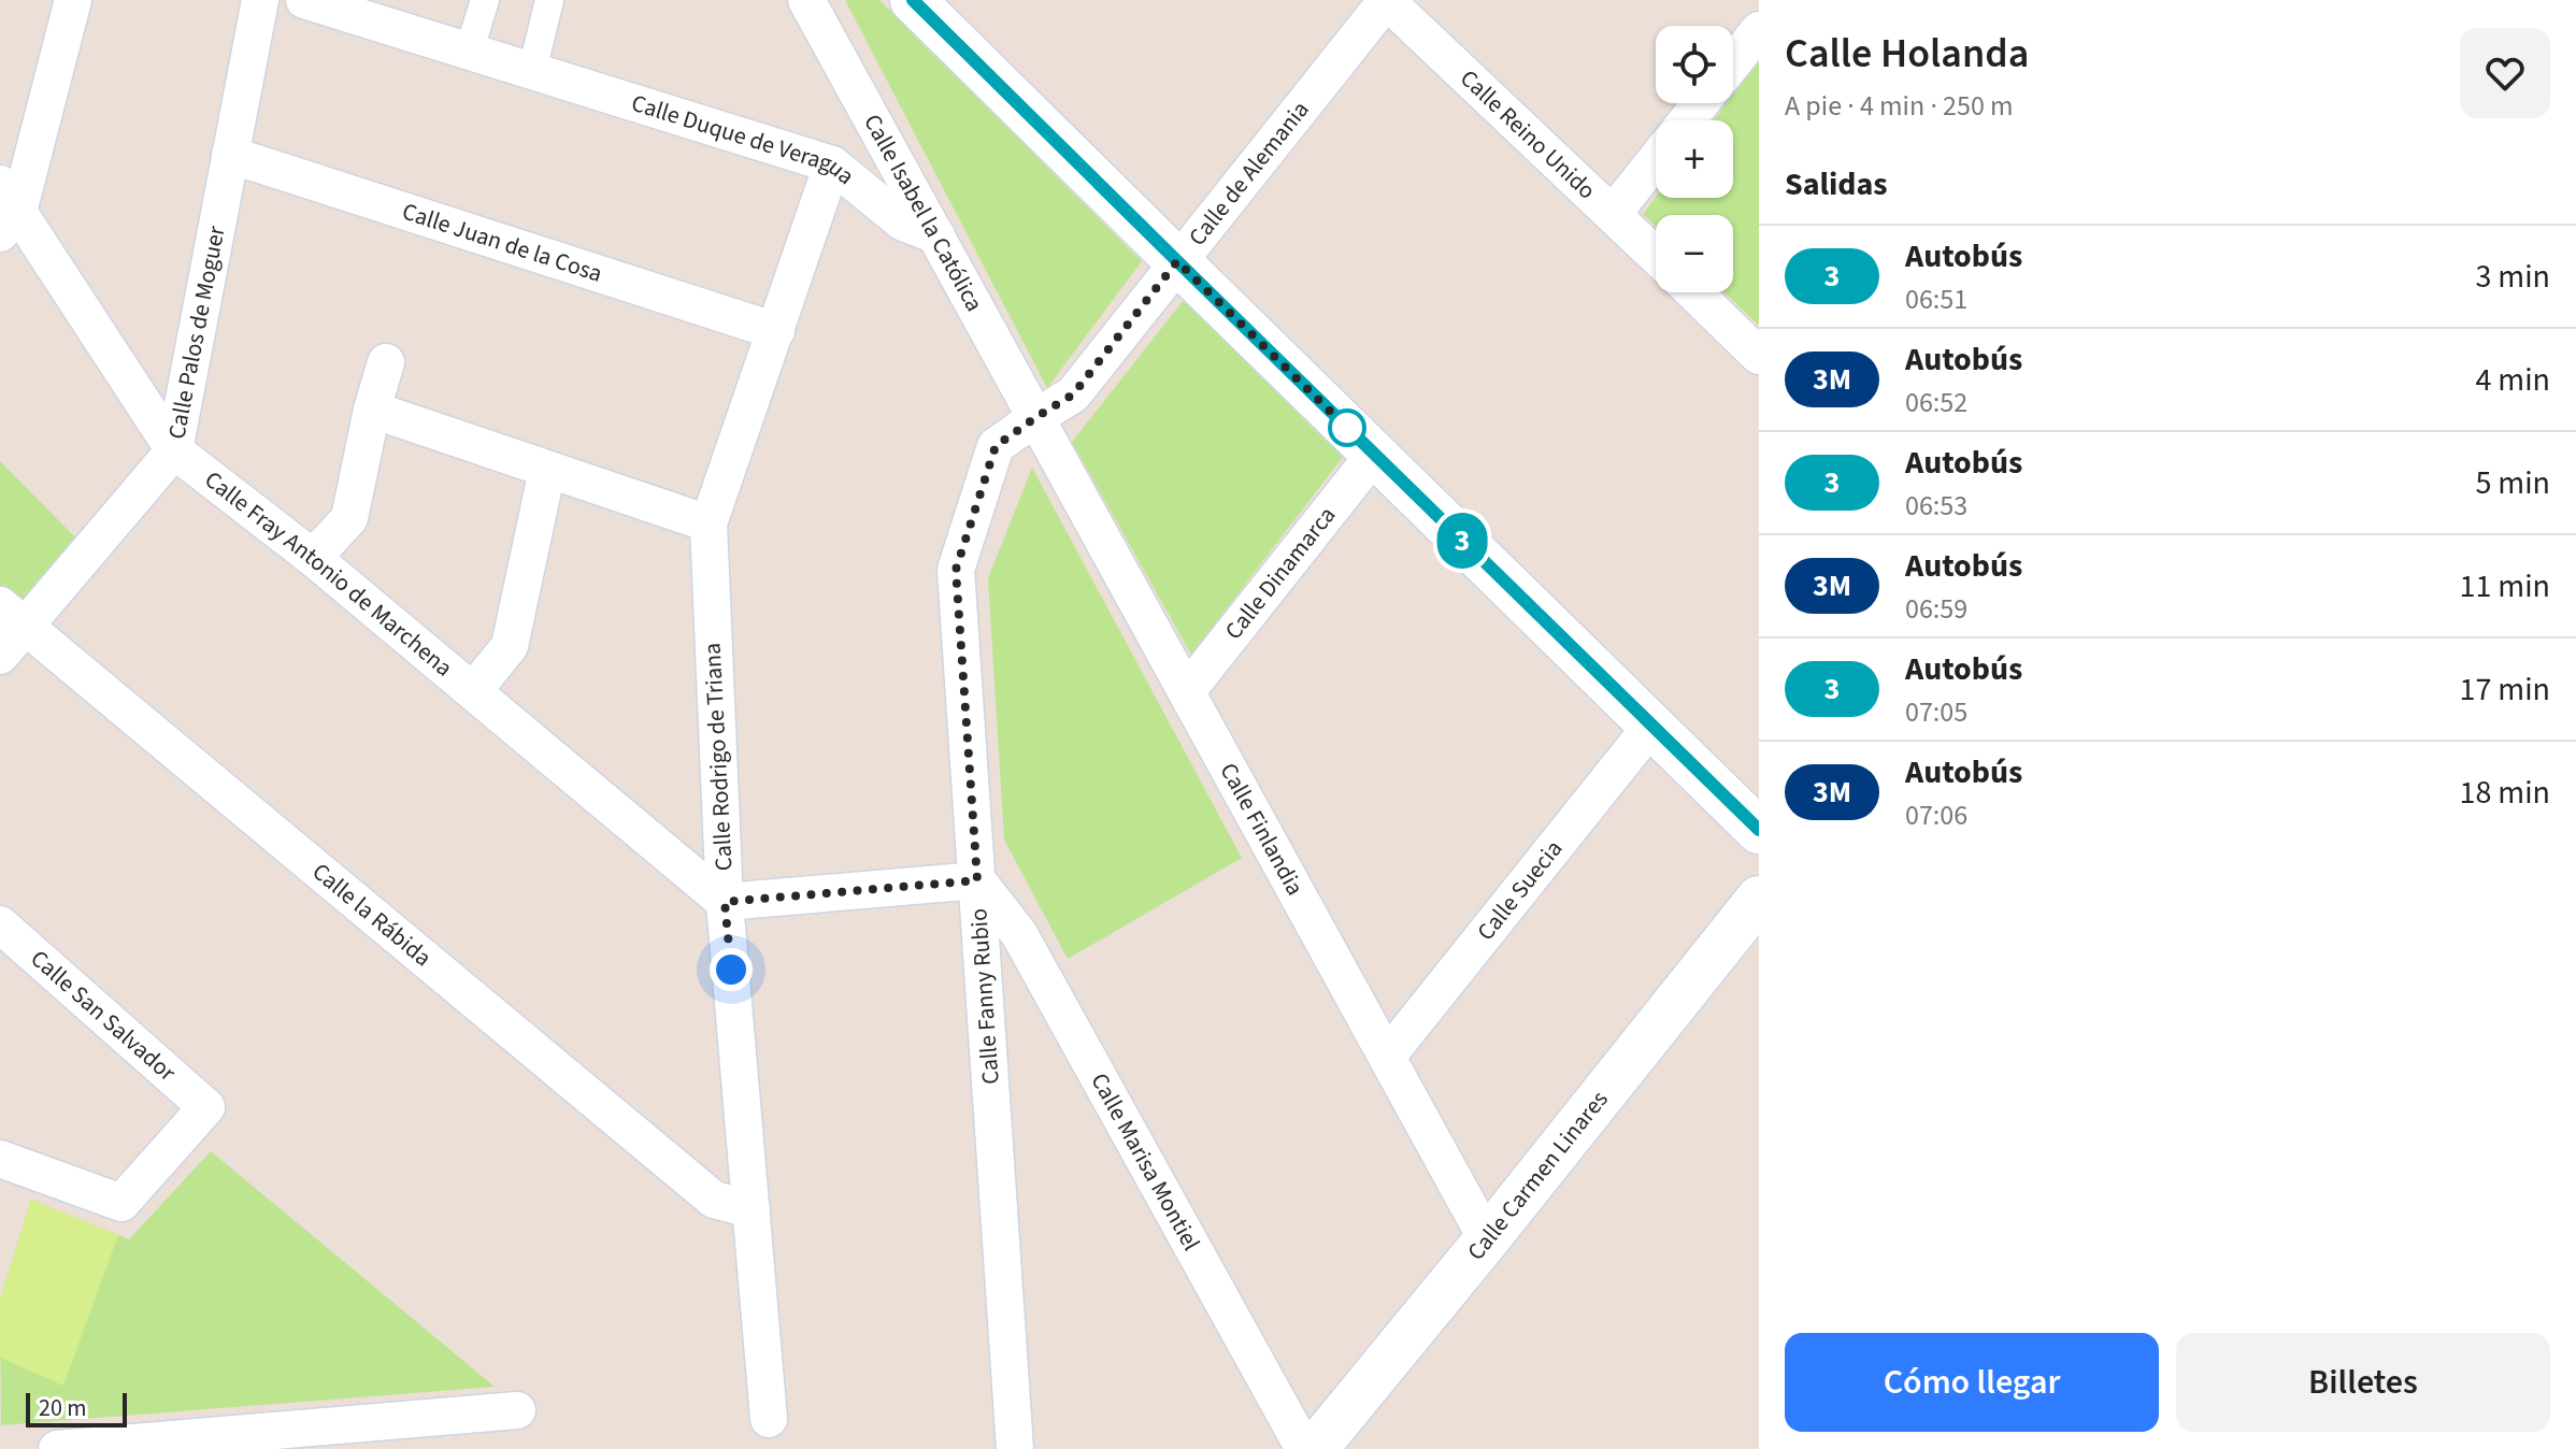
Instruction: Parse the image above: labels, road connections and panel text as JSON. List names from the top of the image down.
{
  "streets": {
    "street": [
      "Calle Reino Unido",
      "Calle Duque de Veragua",
      "Calle de Alemania",
      "Calle Isabel la Católica",
      "Calle Juan de la Cosa",
      "Calle Palos de Moguer",
      "Calle Dinamarca",
      "Calle Fray Antonio de Marchena",
      "Calle Rodrigo de Triana",
      "Calle Finlandia",
      "Calle Suecia",
      "Calle la Rábida",
      "Calle Fanny Rubio",
      "Calle San Salvador",
      "Calle Marisa Montiel",
      "Calle Carmen Linares"
    ]
  },
  "crossings": [
    ["Calle Reino Unido", "Calle de Alemania"],
    ["Calle Duque de Veragua", "Calle Isabel la Católica"],
    ["Calle Duque de Veragua", "Calle Rodrigo de Triana"],
    ["Calle de Alemania", "Calle Isabel la Católica"],
    ["Calle de Alemania", "Calle Finlandia"],
    ["Calle de Alemania", "Calle Fanny Rubio"],
    ["Calle Isabel la Católica", "Calle Finlandia"],
    ["Calle Isabel la Católica", "Calle Fanny Rubio"],
    ["Calle Juan de la Cosa", "Calle Palos de Moguer"],
    ["Calle Juan de la Cosa", "Calle Rodrigo de Triana"],
    ["Calle Palos de Moguer", "Calle Fray Antonio de Marchena"],
    ["Calle Palos de Moguer", "Calle la Rábida"],
    ["Calle Dinamarca", "Calle Finlandia"],
    ["Calle Fray Antonio de Marchena", "Calle Rodrigo de Triana"],
    ["Calle Rodrigo de Triana", "Calle la Rábida"],
    ["Calle Finlandia", "Calle Suecia"],
    ["Calle Finlandia", "Calle Fanny Rubio"],
    ["Calle Finlandia", "Calle Carmen Linares"],
    ["Calle Fanny Rubio", "Calle Marisa Montiel"]
  ],
  "lines": ["bus line 3"],
  "scale_bar": "20 m",
  "page": {
    "on_map": "3",
    "heading": [
      ["Calle Holanda", "A pie · 4 min · 250 m"],
      "Salidas"
    ],
    "map_buttons": ["+", "−"],
    "list": [
      {
        "mark": "3",
        "name": "Autobús",
        "note": "06:51",
        "value": "3 min"
      },
      {
        "mark": "3M",
        "name": "Autobús",
        "note": "06:52",
        "value": "4 min"
      },
      {
        "mark": "3",
        "name": "Autobús",
        "note": "06:53",
        "value": "5 min"
      },
      {
        "mark": "3M",
        "name": "Autobús",
        "note": "06:59",
        "value": "11 min"
      },
      {
        "mark": "3",
        "name": "Autobús",
        "note": "07:05",
        "value": "17 min"
      },
      {
        "mark": "3M",
        "name": "Autobús",
        "note": "07:06",
        "value": "18 min"
      }
    ],
    "buttons": ["Cómo llegar", "Billetes"],
    "scale": "20 m"
  }
}
